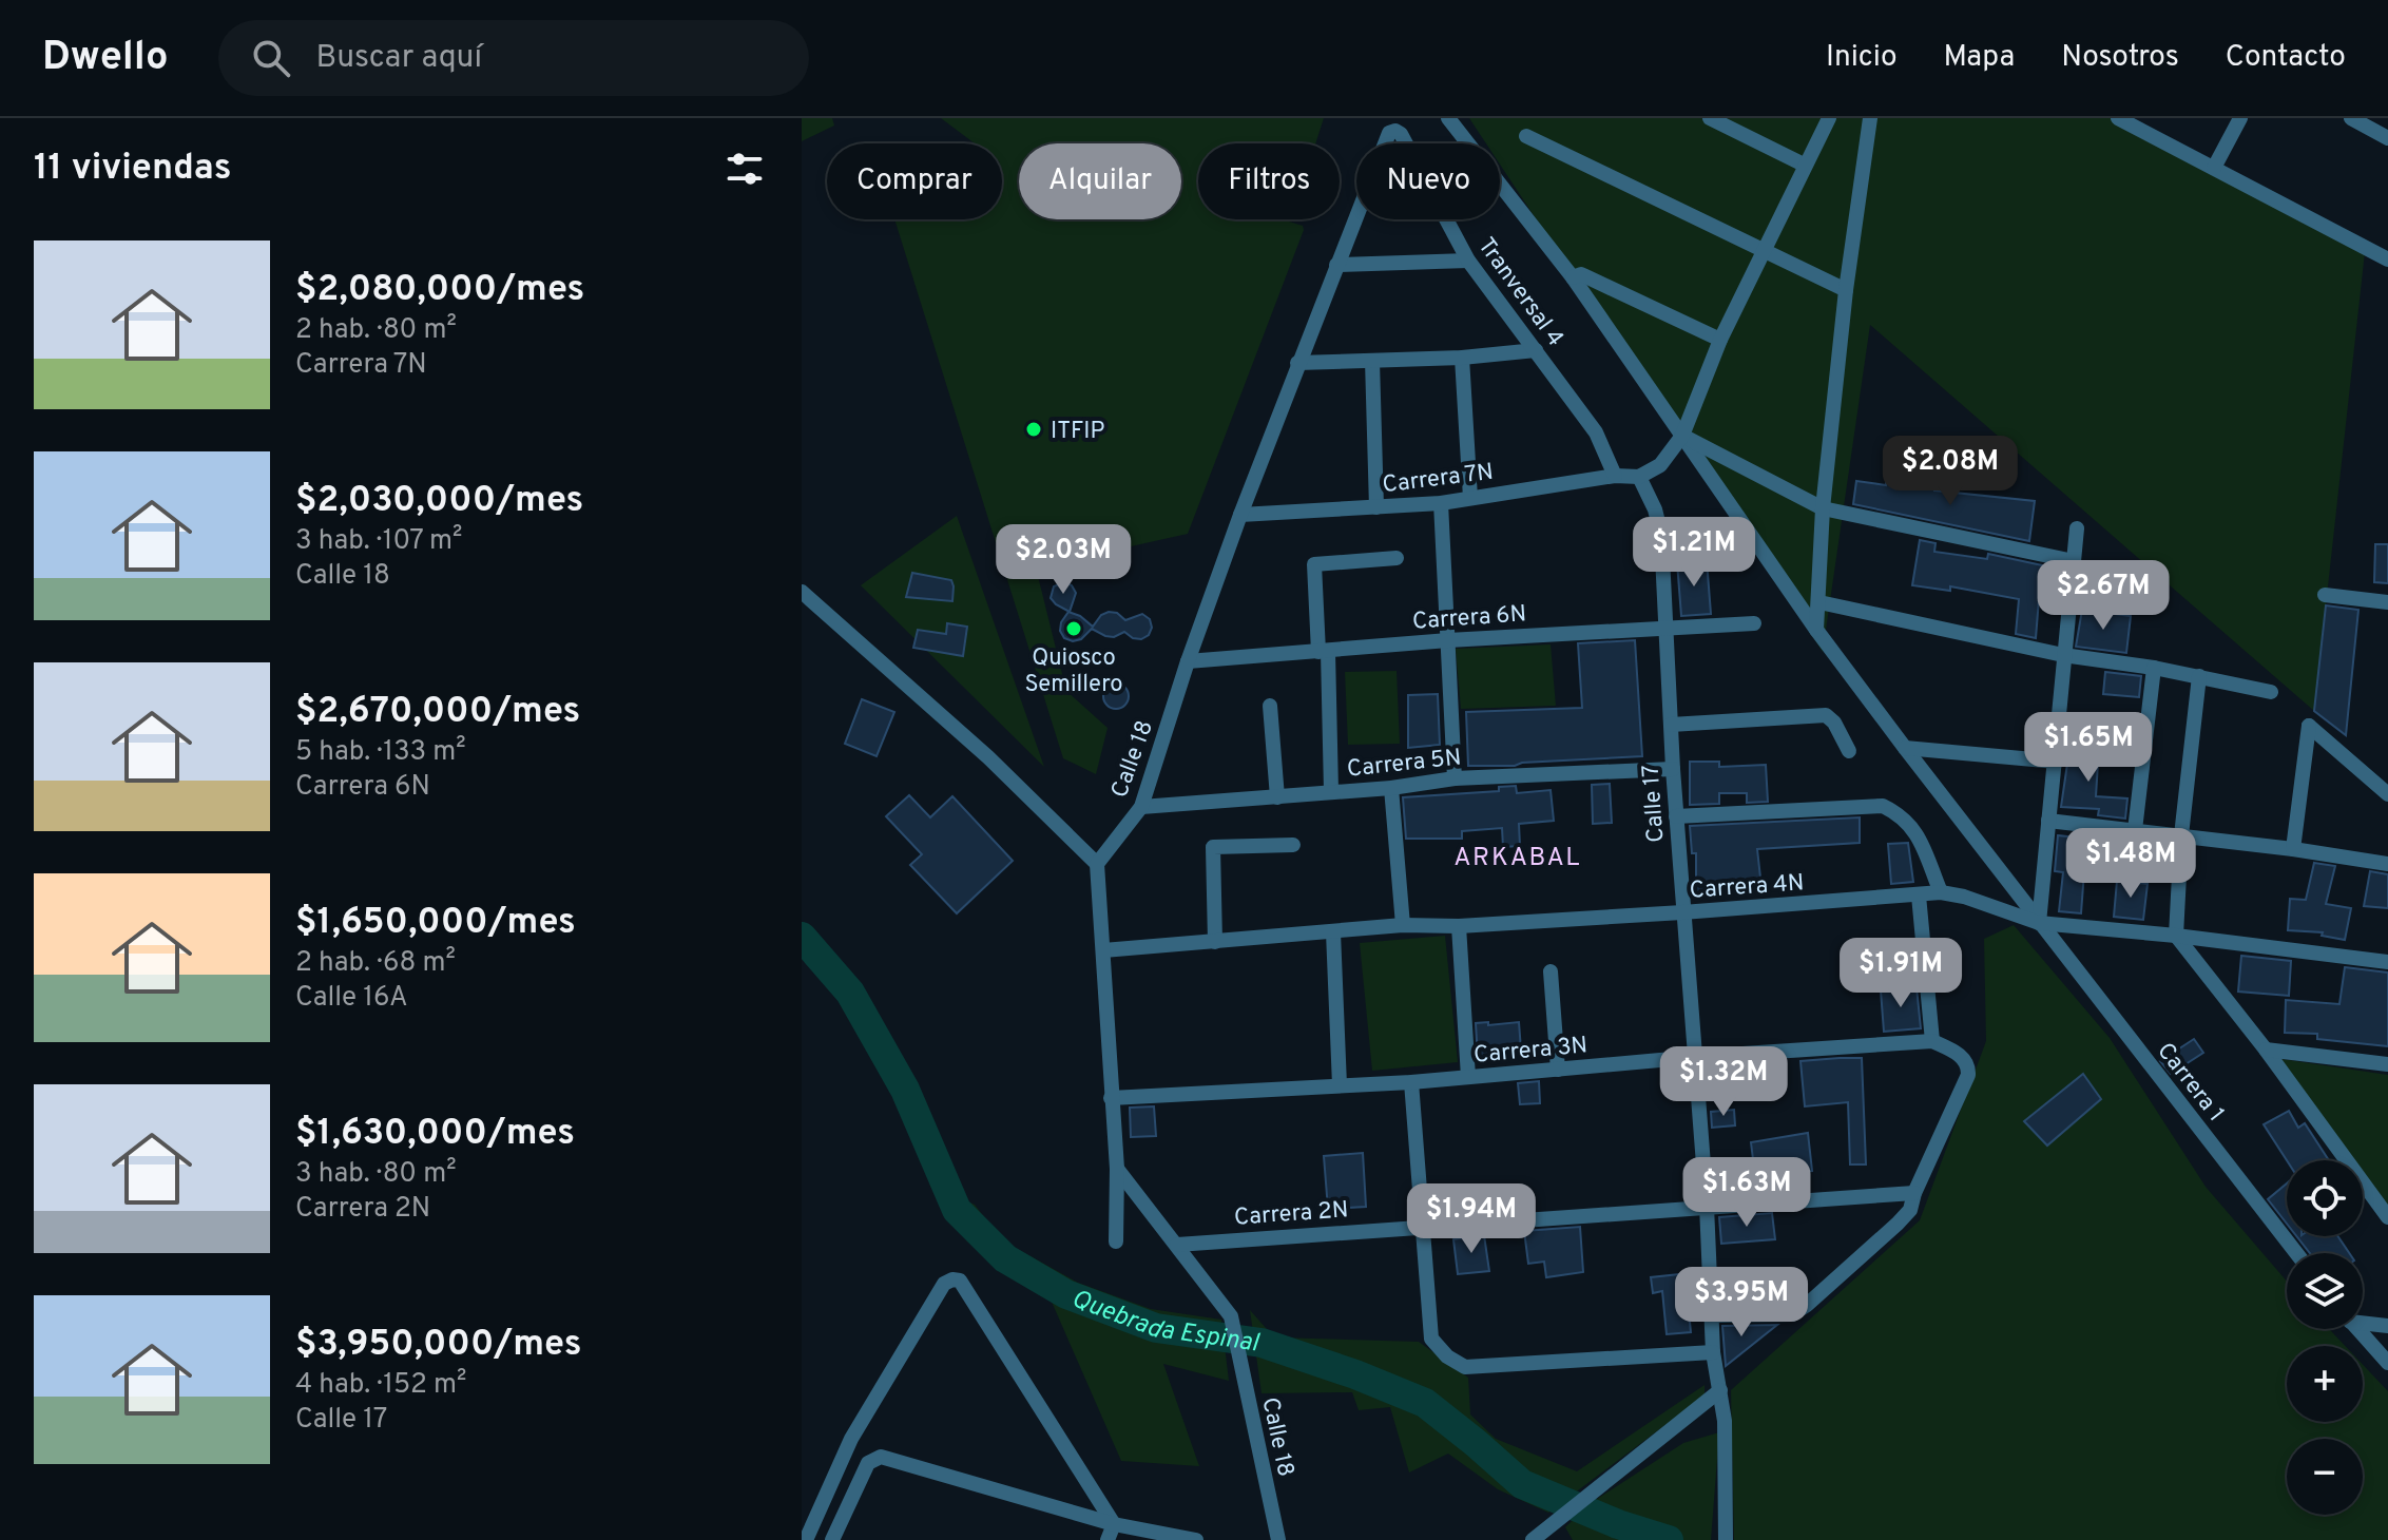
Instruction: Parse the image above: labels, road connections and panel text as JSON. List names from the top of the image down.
{
  "streets": {
    "street": [
      "Tranversal 4",
      "Carrera 7N",
      "Carrera 6N",
      "Calle 18",
      "Carrera 5N",
      "Calle 17",
      "Carrera 4N",
      "Carrera 3N",
      "Carrera 1",
      "Carrera 2N"
    ]
  },
  "crossings": [
    ["Tranversal 4", "Carrera 7N"],
    ["Tranversal 4", "Calle 18"],
    ["Carrera 7N", "Calle 18"],
    ["Carrera 7N", "Calle 17"],
    ["Carrera 6N", "Calle 18"],
    ["Carrera 6N", "Calle 17"],
    ["Calle 18", "Carrera 5N"],
    ["Calle 18", "Carrera 2N"],
    ["Carrera 5N", "Calle 17"],
    ["Calle 17", "Carrera 4N"],
    ["Calle 17", "Carrera 3N"],
    ["Calle 17", "Carrera 2N"],
    ["Carrera 4N", "Carrera 1"],
    ["Carrera 3N", "Carrera 2N"]
  ],
  "districts": ["ARKABAL"],
  "water": ["Quebrada Espinal"],
  "places": ["ITFIP", "Quiosco Semillero"],
  "page": {
    "header": "Dwello",
    "search": "Buscar aquí",
    "nav": [
      "Inicio",
      "Mapa",
      "Nosotros",
      "Contacto"
    ],
    "heading": "11 viviendas",
    "chip": [
      "Comprar",
      "Alquilar",
      "Filtros",
      "Nuevo"
    ],
    "list": [
      {
        "name": "$2,080,000/mes",
        "note": "2 hab. · 80 m² · Carrera 7N"
      },
      {
        "name": "$2,030,000/mes",
        "note": "3 hab. · 107 m² · Calle 18"
      },
      {
        "name": "$2,670,000/mes",
        "note": "5 hab. · 133 m² · Carrera 6N"
      },
      {
        "name": "$1,650,000/mes",
        "note": "2 hab. · 68 m² · Calle 16A"
      },
      {
        "name": "$1,630,000/mes",
        "note": "3 hab. · 80 m² · Carrera 2N"
      },
      {
        "name": "$3,950,000/mes",
        "note": "4 hab. · 152 m² · Calle 17"
      }
    ],
    "price": [
      "$2.08M",
      "$1.21M",
      "$2.03M",
      "$2.67M",
      "$1.65M",
      "$1.48M",
      "$1.91M",
      "$1.32M",
      "$1.63M",
      "$1.94M",
      "$3.95M"
    ],
    "map_buttons": ["+", "−"]
  }
}
